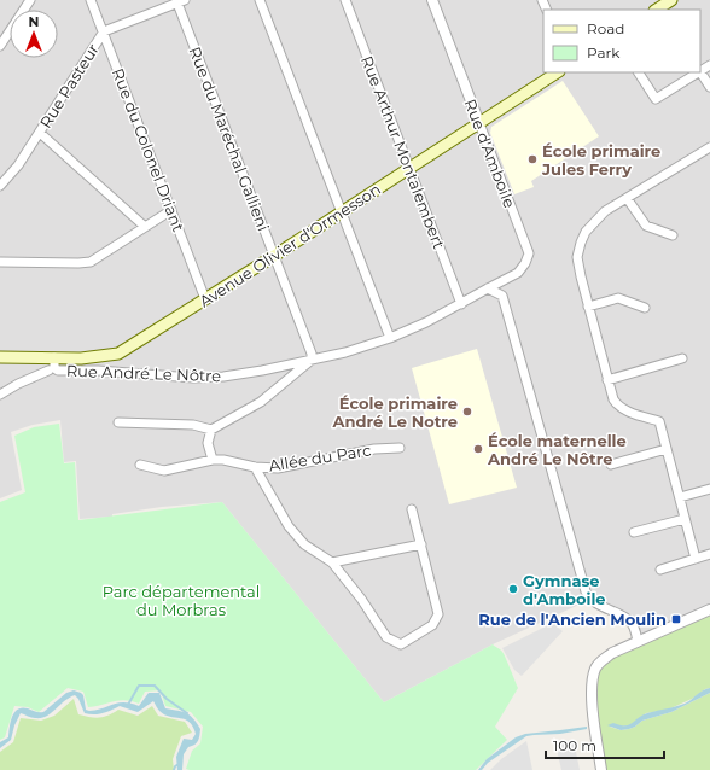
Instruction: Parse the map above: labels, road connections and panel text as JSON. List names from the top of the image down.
{
  "streets": {
    "main road": ["Avenue Olivier d'Ormesson"],
    "street": [
      "Rue Pasteur",
      "Rue du Maréchal Gallieni",
      "Rue du Colonel Driant",
      "Rue Arthur Montalembert",
      "Rue d'Amboile",
      "Rue André Le Nôtre",
      "Allée du Parc"
    ]
  },
  "crossings": [
    ["Rue Pasteur", "Rue du Maréchal Gallieni"],
    ["Rue Pasteur", "Rue du Colonel Driant"],
    ["Rue du Maréchal Gallieni", "Avenue Olivier d'Ormesson"],
    ["Rue du Maréchal Gallieni", "Rue André Le Nôtre"],
    ["Rue du Colonel Driant", "Avenue Olivier d'Ormesson"],
    ["Rue Arthur Montalembert", "Avenue Olivier d'Ormesson"],
    ["Rue Arthur Montalembert", "Rue André Le Nôtre"],
    ["Rue d'Amboile", "Avenue Olivier d'Ormesson"],
    ["Rue d'Amboile", "Rue André Le Nôtre"],
    ["Avenue Olivier d'Ormesson", "Rue André Le Nôtre"]
  ],
  "parks": ["Parc départemental du Morbras"],
  "places": {
    "other": [
      "École primaire Jules Ferry",
      "École primaire André Le Notre",
      "École maternelle André Le Nôtre",
      "Gymnase d'Amboile"
    ],
    "transit": ["Rue de l'Ancien Moulin"]
  },
  "legend": ["Road", "Park"],
  "scale_bar": "100 m",
  "north": "top"
}
